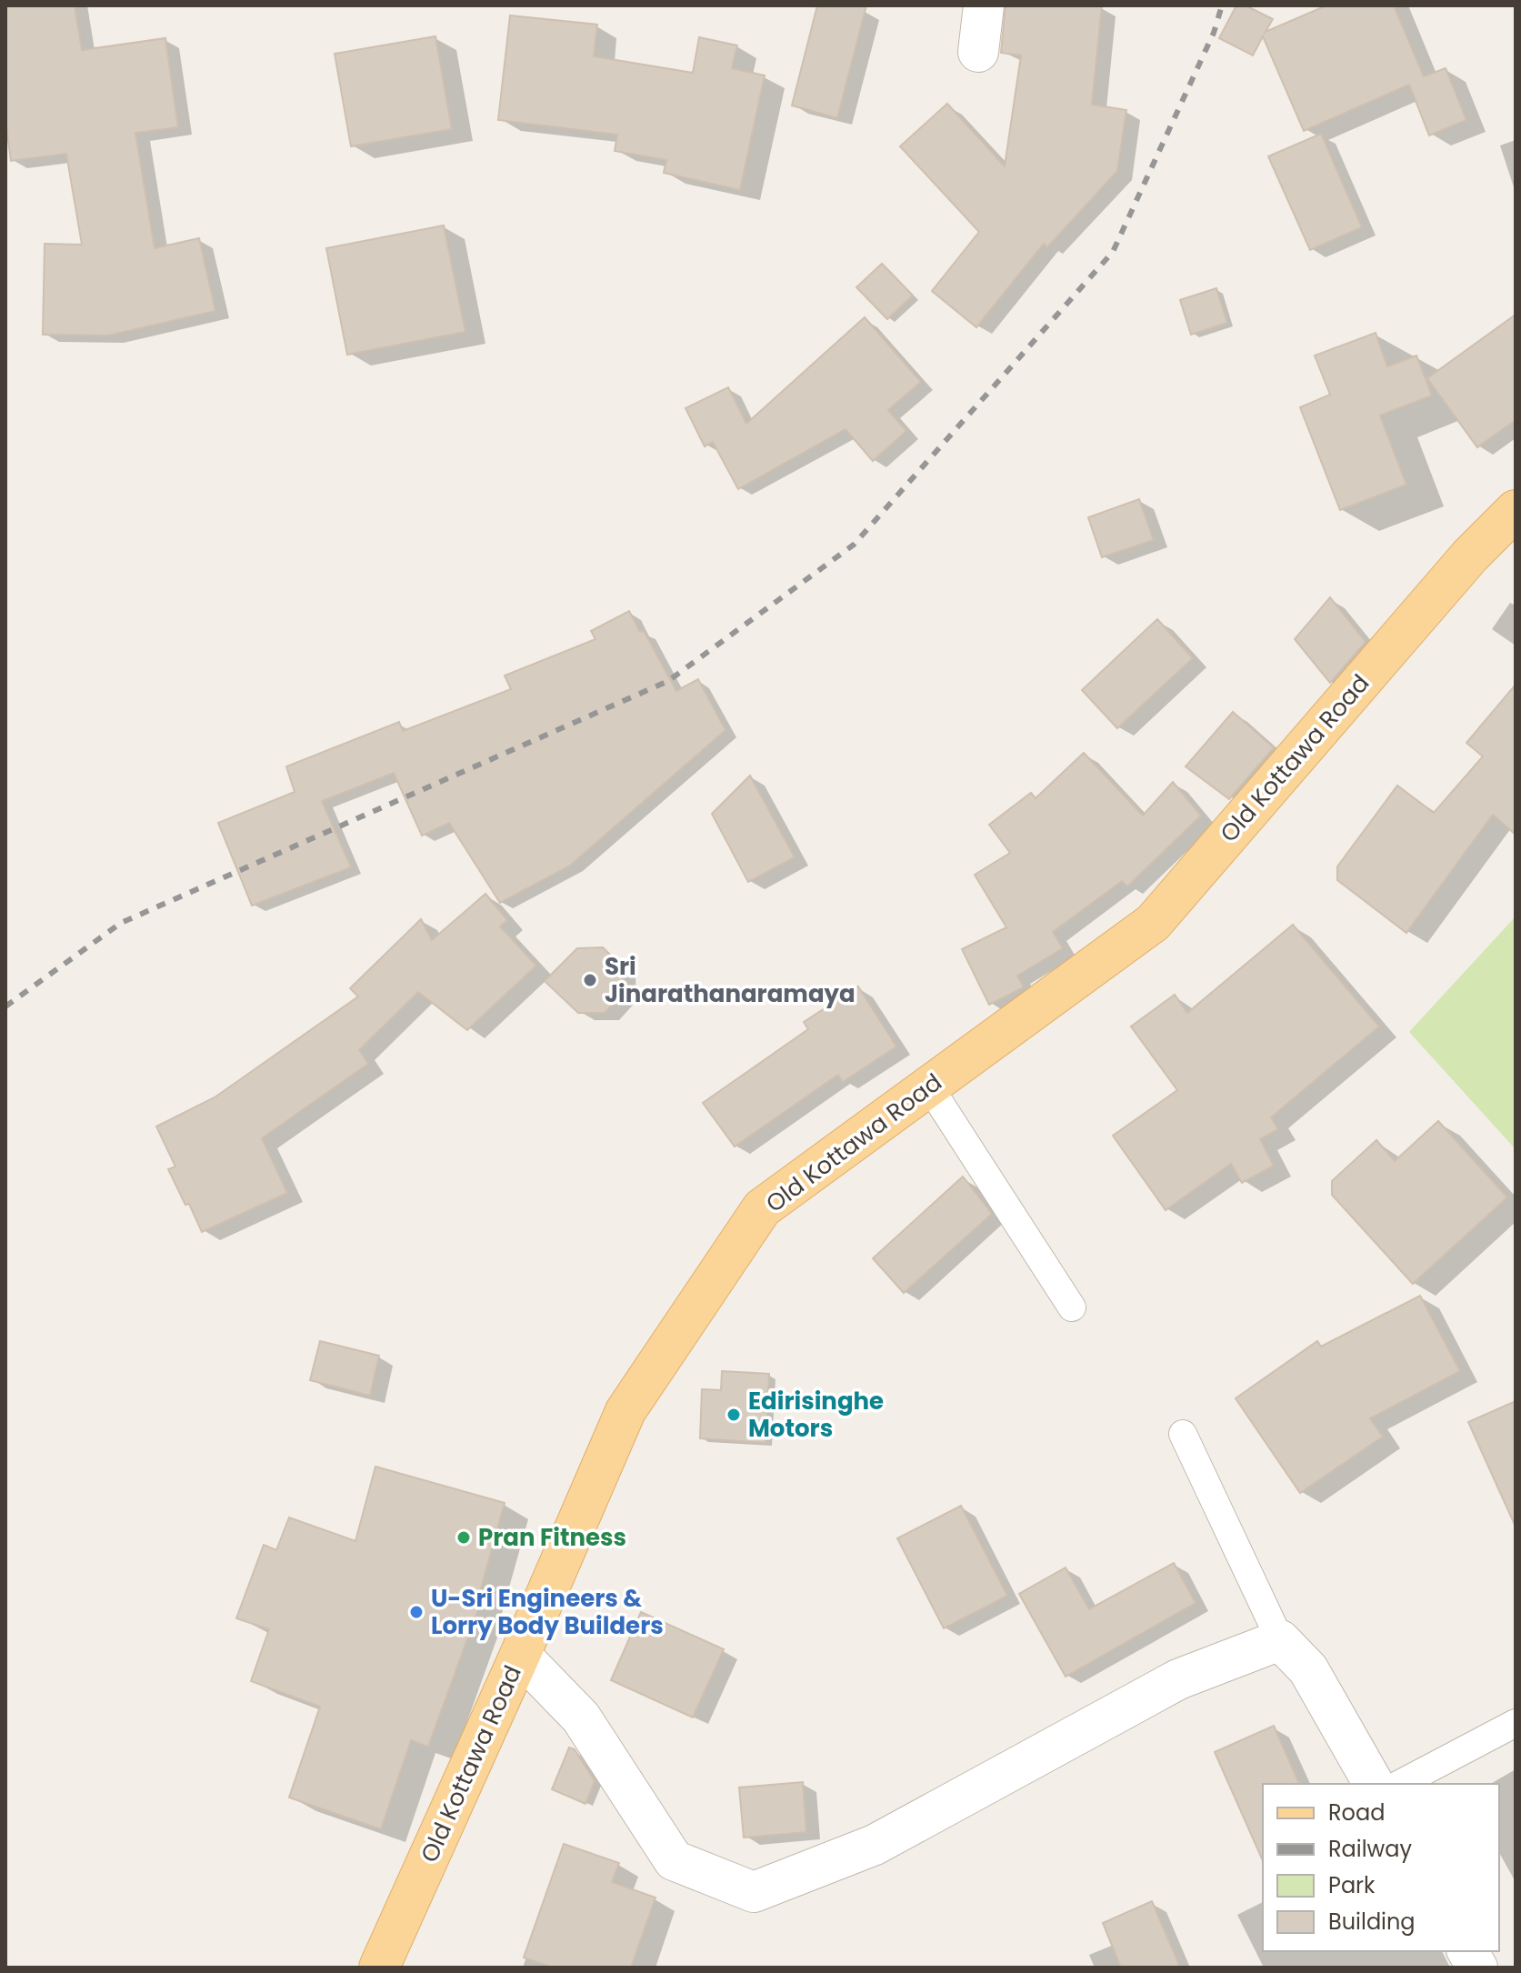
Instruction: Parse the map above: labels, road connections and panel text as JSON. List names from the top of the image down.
{
  "streets": {
    "main road": ["Old Kottawa Road"]
  },
  "places": [
    "Sri Jinarathanaramaya",
    "Edirisinghe Motors",
    "Pran Fitness",
    "U-Sri Engineers & Lorry Body Builders"
  ],
  "legend": [
    "Road",
    "Railway",
    "Park",
    "Building"
  ]
}
